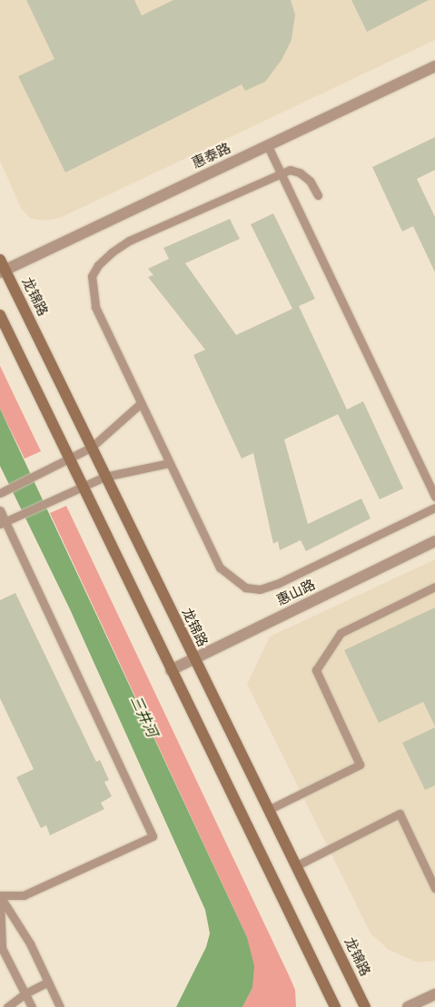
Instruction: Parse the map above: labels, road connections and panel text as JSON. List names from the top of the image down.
{
  "streets": {
    "main road": ["龙锦路"],
    "street": ["惠泰路", "惠山路"]
  },
  "crossings": [
    ["惠泰路", "龙锦路"],
    ["龙锦路", "惠山路"]
  ],
  "water": ["三井河"]
}
